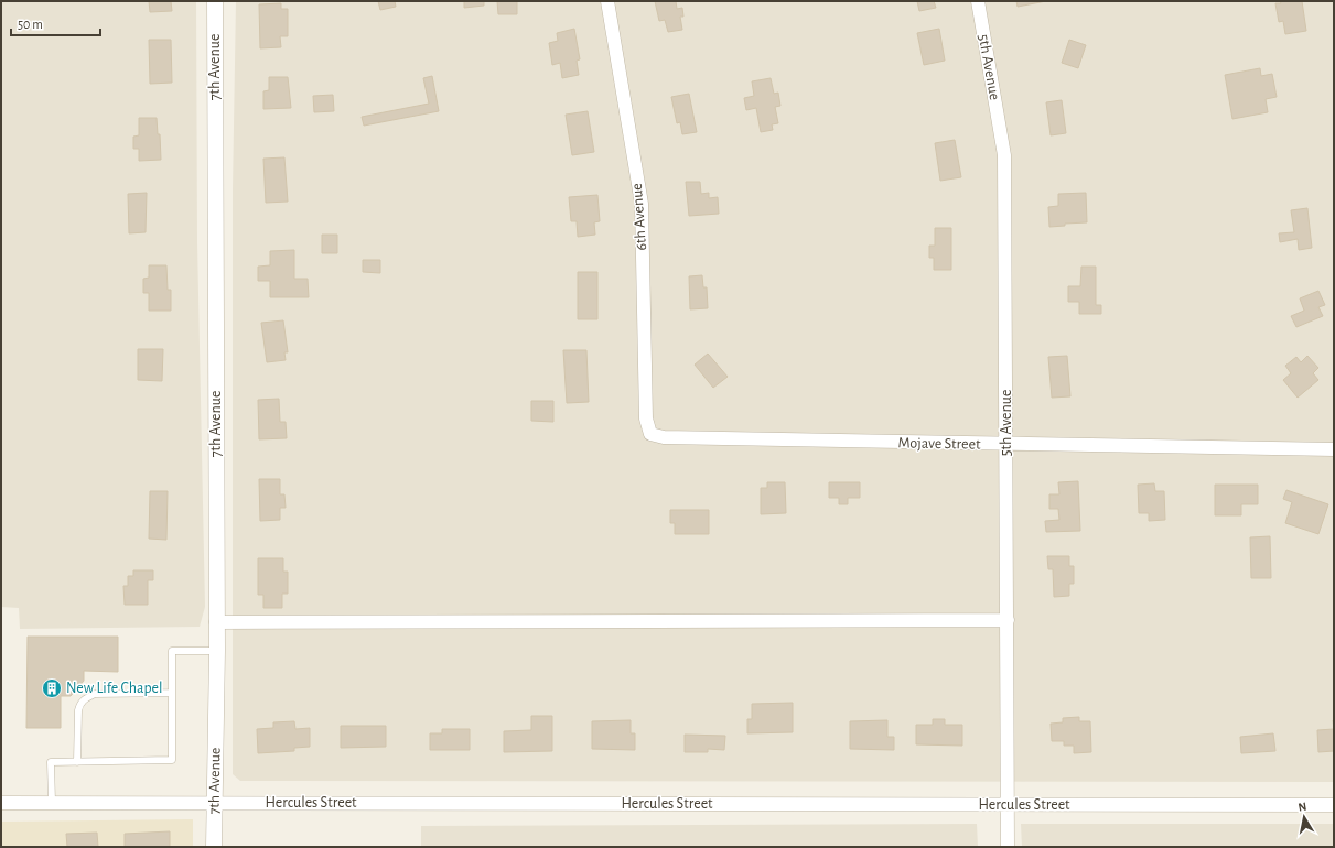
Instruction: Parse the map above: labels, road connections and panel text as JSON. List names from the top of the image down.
{
  "streets": {
    "street": [
      "7th Avenue",
      "5th Avenue",
      "6th Avenue",
      "Mojave Street",
      "Hercules Street"
    ]
  },
  "crossings": [
    ["7th Avenue", "Hercules Street"],
    ["5th Avenue", "Mojave Street"],
    ["5th Avenue", "Hercules Street"],
    ["6th Avenue", "Mojave Street"]
  ],
  "places": {
    "building": ["New Life Chapel"]
  },
  "scale_bar": "50 m",
  "north": "top"
}
